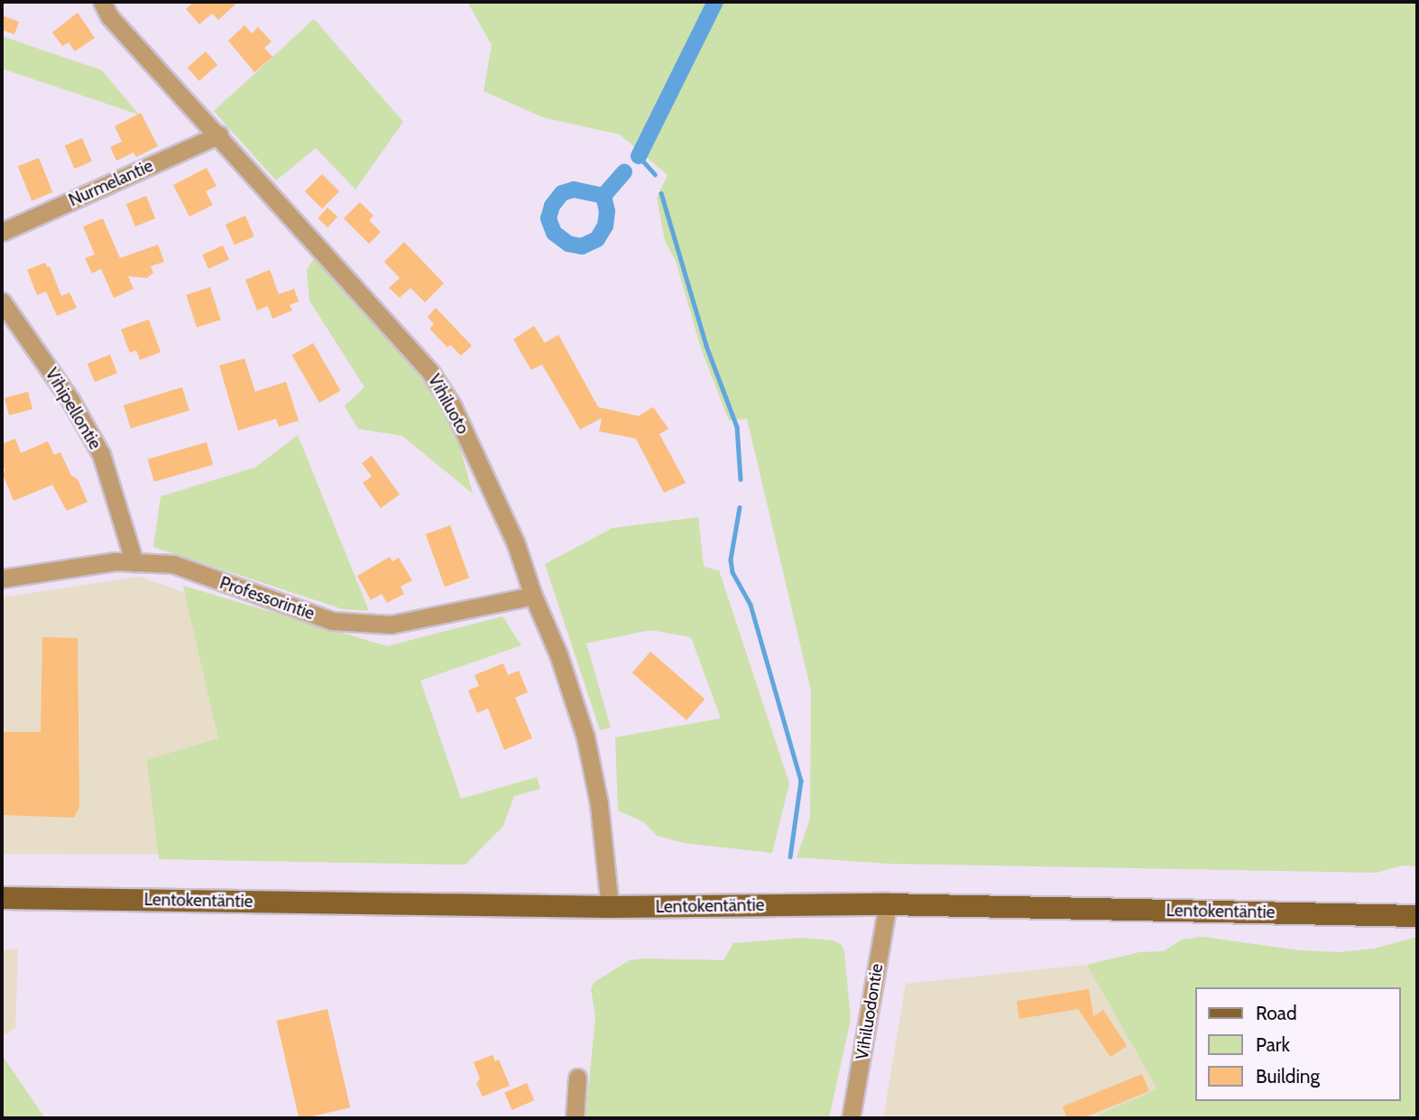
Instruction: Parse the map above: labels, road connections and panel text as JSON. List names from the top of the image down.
{
  "streets": {
    "main road": ["Lentokentäntie"],
    "street": [
      "Nurmelantie",
      "Vihiluoto",
      "Vihipellontie",
      "Professorintie",
      "Vihiluodontie"
    ]
  },
  "crossings": [
    ["Nurmelantie", "Vihiluoto"],
    ["Vihiluoto", "Professorintie"],
    ["Vihiluoto", "Lentokentäntie"],
    ["Vihipellontie", "Professorintie"],
    ["Lentokentäntie", "Vihiluodontie"]
  ],
  "legend": ["Road", "Park", "Building"]
}
